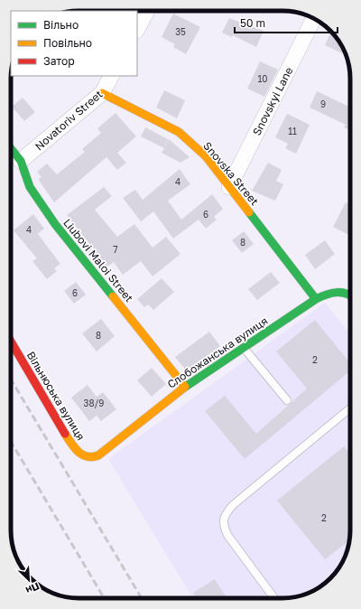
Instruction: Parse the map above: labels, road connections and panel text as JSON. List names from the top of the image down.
{
  "streets": {
    "street": [
      "Snovskyi Lane",
      "Novatoriv Street",
      "Snovska Street",
      "Liubovi Maloi Street",
      "Слобожанська вулиця",
      "Вільнюська вулиця"
    ]
  },
  "crossings": [
    ["Snovskyi Lane", "Snovska Street"],
    ["Novatoriv Street", "Snovska Street"],
    ["Novatoriv Street", "Liubovi Maloi Street"],
    ["Snovska Street", "Слобожанська вулиця"],
    ["Liubovi Maloi Street", "Слобожанська вулиця"],
    ["Слобожанська вулиця", "Вільнюська вулиця"]
  ],
  "house_numbers": [
    "35",
    "10",
    "9",
    "11",
    "4",
    "6",
    "4",
    "8",
    "7",
    "6",
    "8",
    "2",
    "38/9",
    "2"
  ],
  "legend": ["Вільно", "Повільно", "Затор"],
  "scale_bar": "50 m",
  "north": "bottom right"
}
